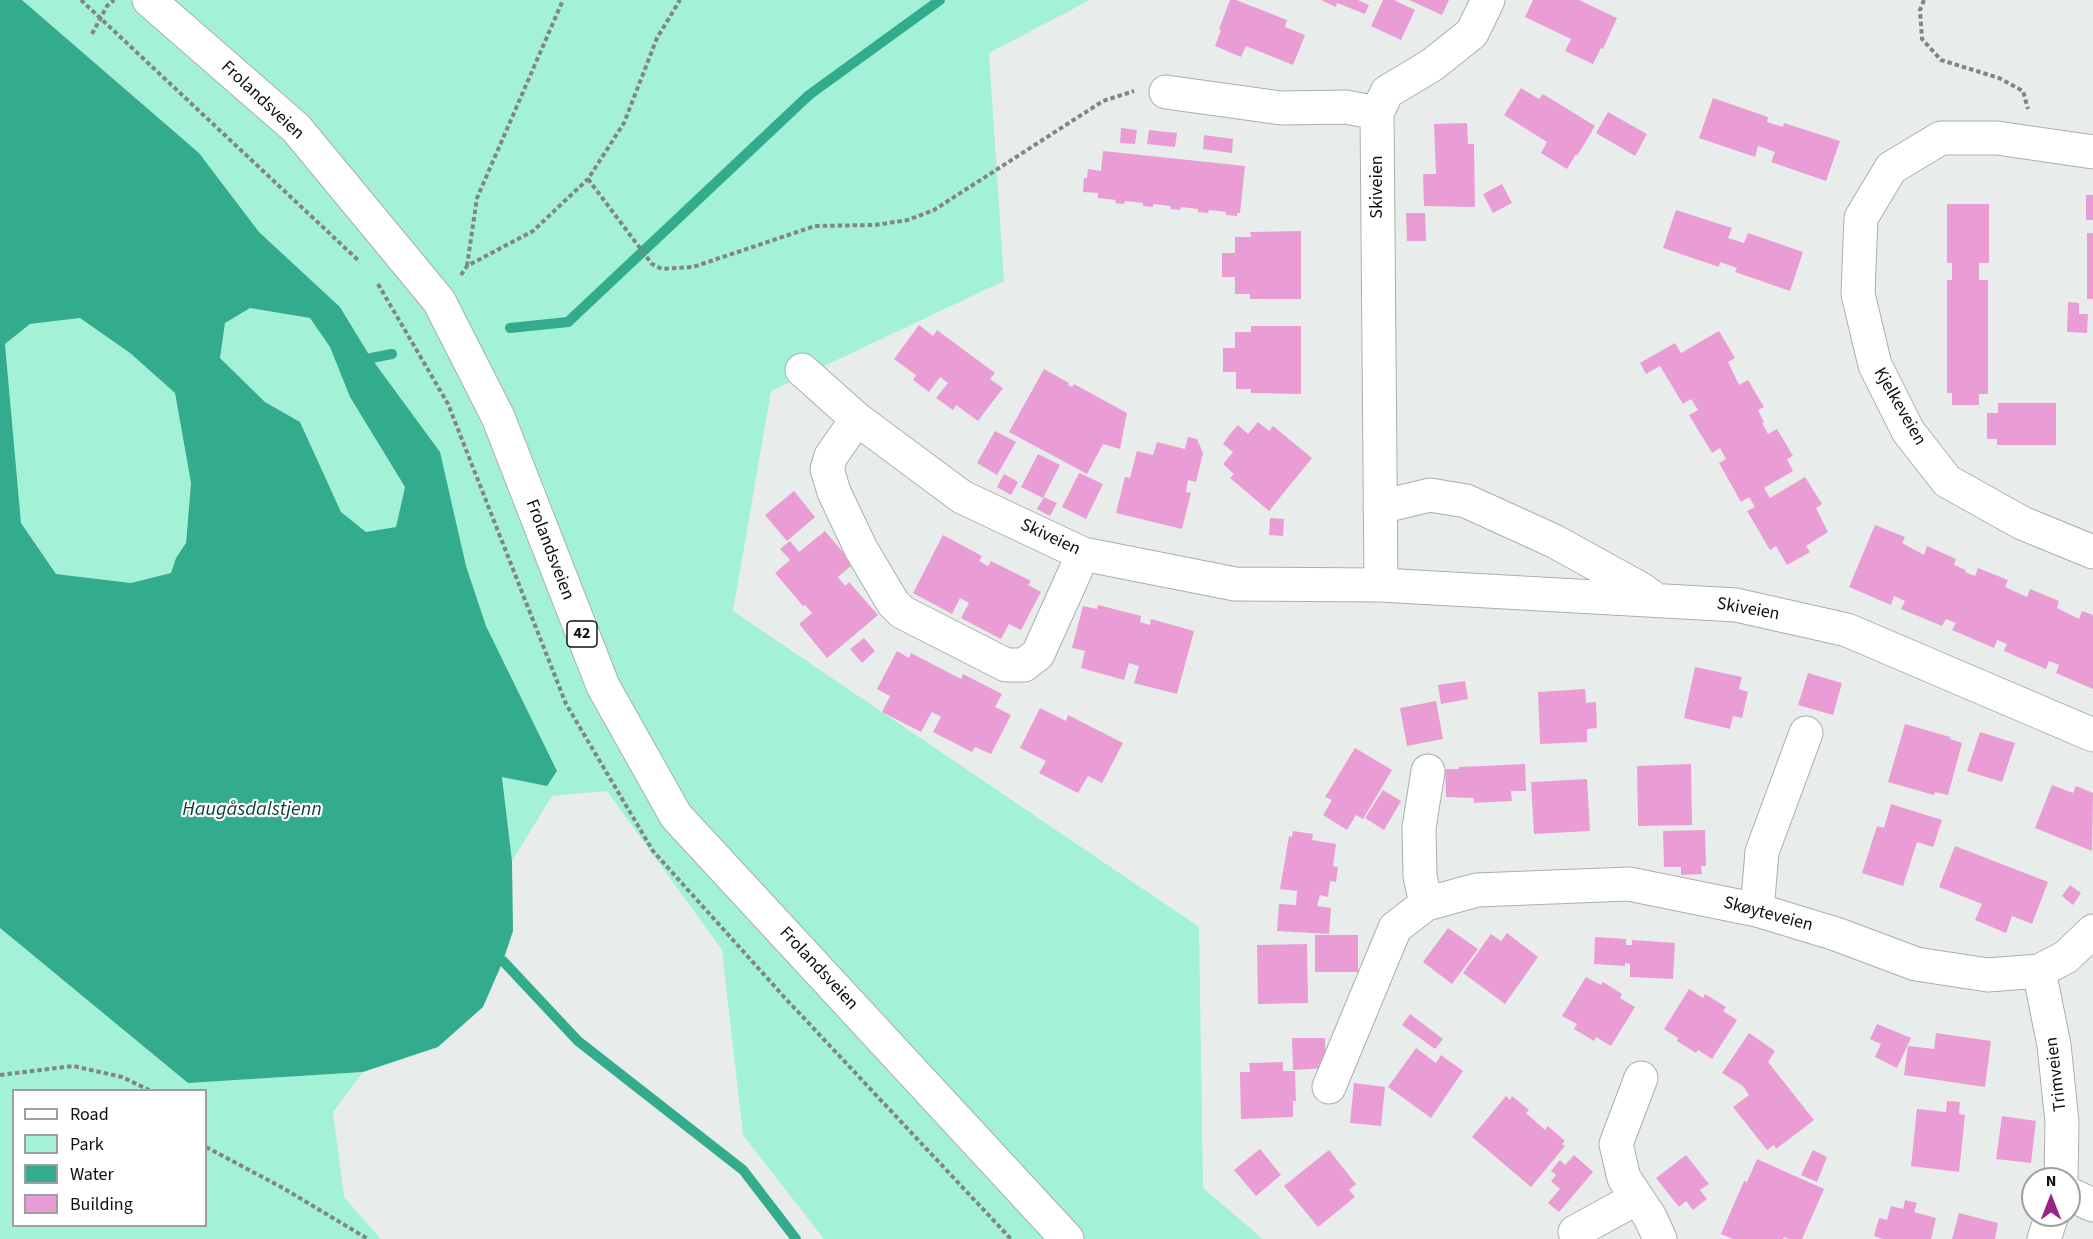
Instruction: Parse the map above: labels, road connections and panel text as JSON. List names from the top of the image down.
{
  "streets": {
    "street": [
      "Frolandsveien",
      "Skiveien",
      "Kjelkeveien",
      "42",
      "Skøyteveien",
      "Trimveien"
    ]
  },
  "crossings": [
    ["Skøyteveien", "Trimveien"]
  ],
  "water": ["Haugåsdalstjenn"],
  "legend": [
    "Road",
    "Park",
    "Water",
    "Building"
  ],
  "north": "top"
}
